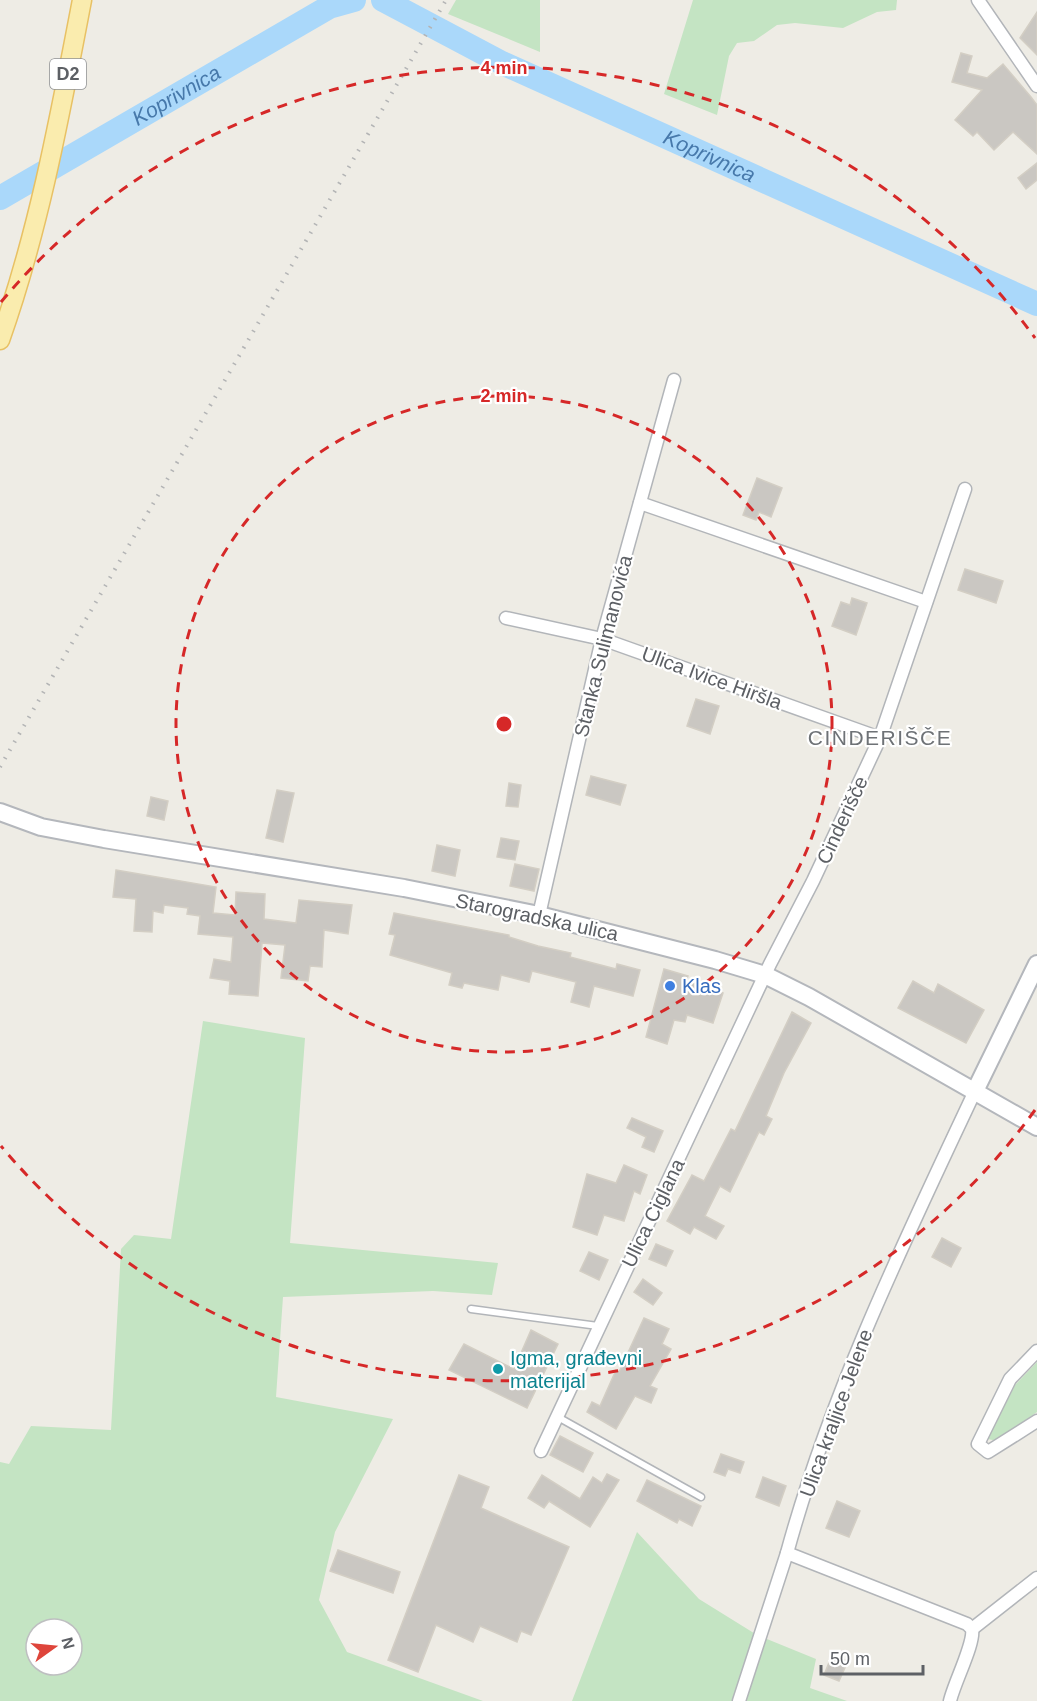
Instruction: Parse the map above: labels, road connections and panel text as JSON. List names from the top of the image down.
{
  "streets": {
    "main road": ["D2", "Starogradska ulica"],
    "street": [
      "Stanka Sulimanovića",
      "Ulica Ivice Hiršla",
      "Cinderišče",
      "Ulica Ciglana",
      "Ulica kraljice Jelene"
    ]
  },
  "crossings": [
    ["Stanka Sulimanovića", "Ulica Ivice Hiršla"],
    ["Stanka Sulimanovića", "Starogradska ulica"],
    ["Ulica Ivice Hiršla", "Cinderišče"],
    ["Cinderišče", "Starogradska ulica"],
    ["Cinderišče", "Ulica Ciglana"],
    ["Starogradska ulica", "Ulica Ciglana"],
    ["Starogradska ulica", "Ulica kraljice Jelene"]
  ],
  "districts": ["CINDERIŠČE"],
  "water": ["Koprivnica"],
  "places": ["Klas", "Igma, građevni materijal"],
  "scale_bar": "50 m",
  "north": "right",
  "rings": ["4 min", "2 min"]
}
